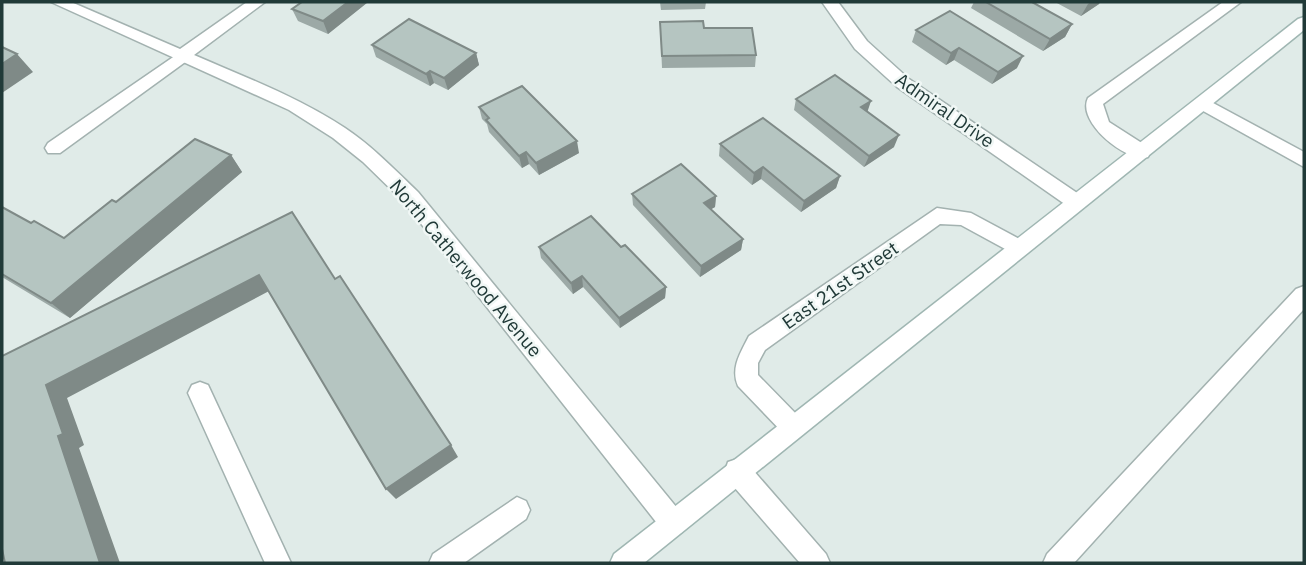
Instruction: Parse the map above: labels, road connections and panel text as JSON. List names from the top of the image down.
{
  "streets": {
    "street": ["Admiral Drive", "North Catherwood Avenue", "East 21st Street"]
  }
}
